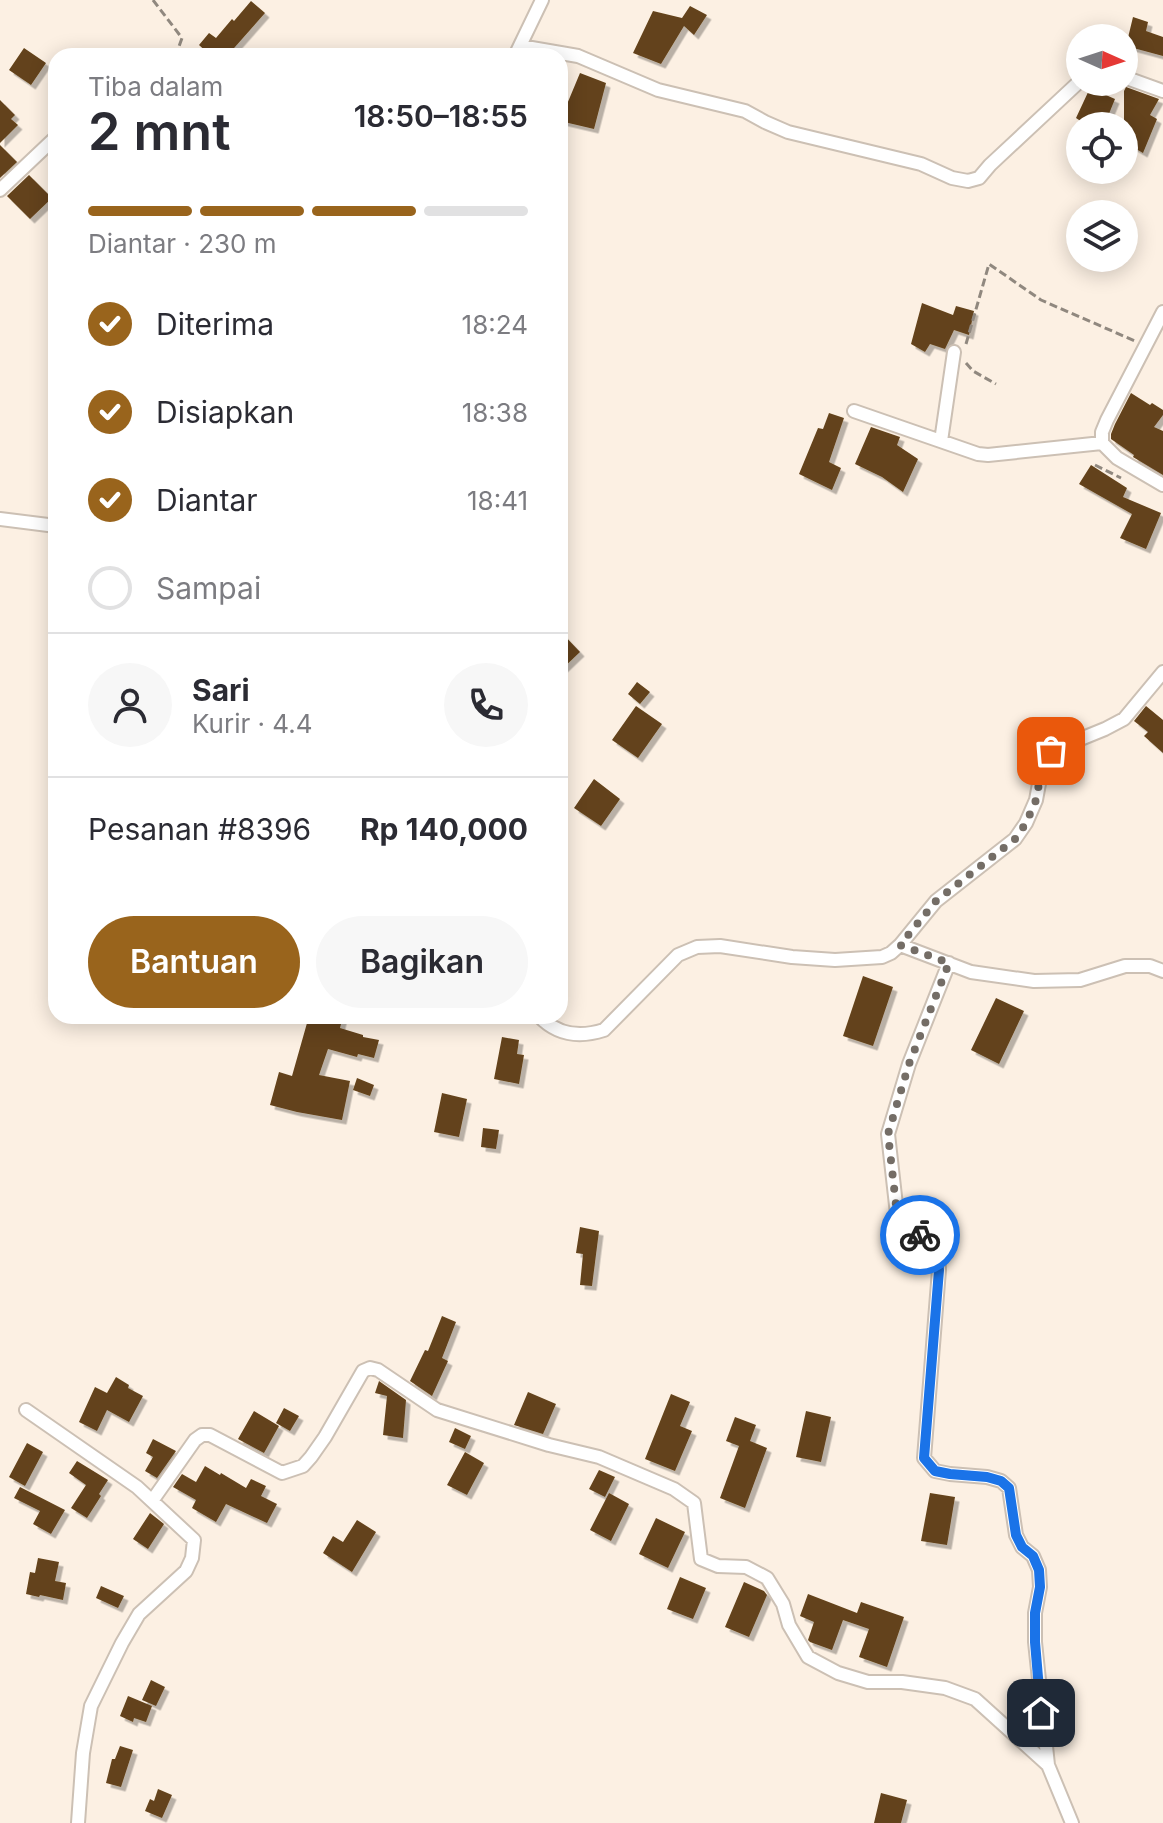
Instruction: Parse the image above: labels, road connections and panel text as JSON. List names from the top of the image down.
{
  "north": "right",
  "page": {
    "heading": ["2 mnt", "Tiba dalam", "18:50–18:55"],
    "panel": [
      "Sari",
      "Kurir · 4.4",
      "Pesanan #8396",
      "Rp 140,000"
    ],
    "bar": "Diantar · 230 m",
    "list": [
      ["Diterima", "18:24"],
      ["Disiapkan", "18:38"],
      ["Diantar", "18:41"],
      "Sampai"
    ],
    "buttons": ["Bantuan", "Bagikan"]
  }
}
